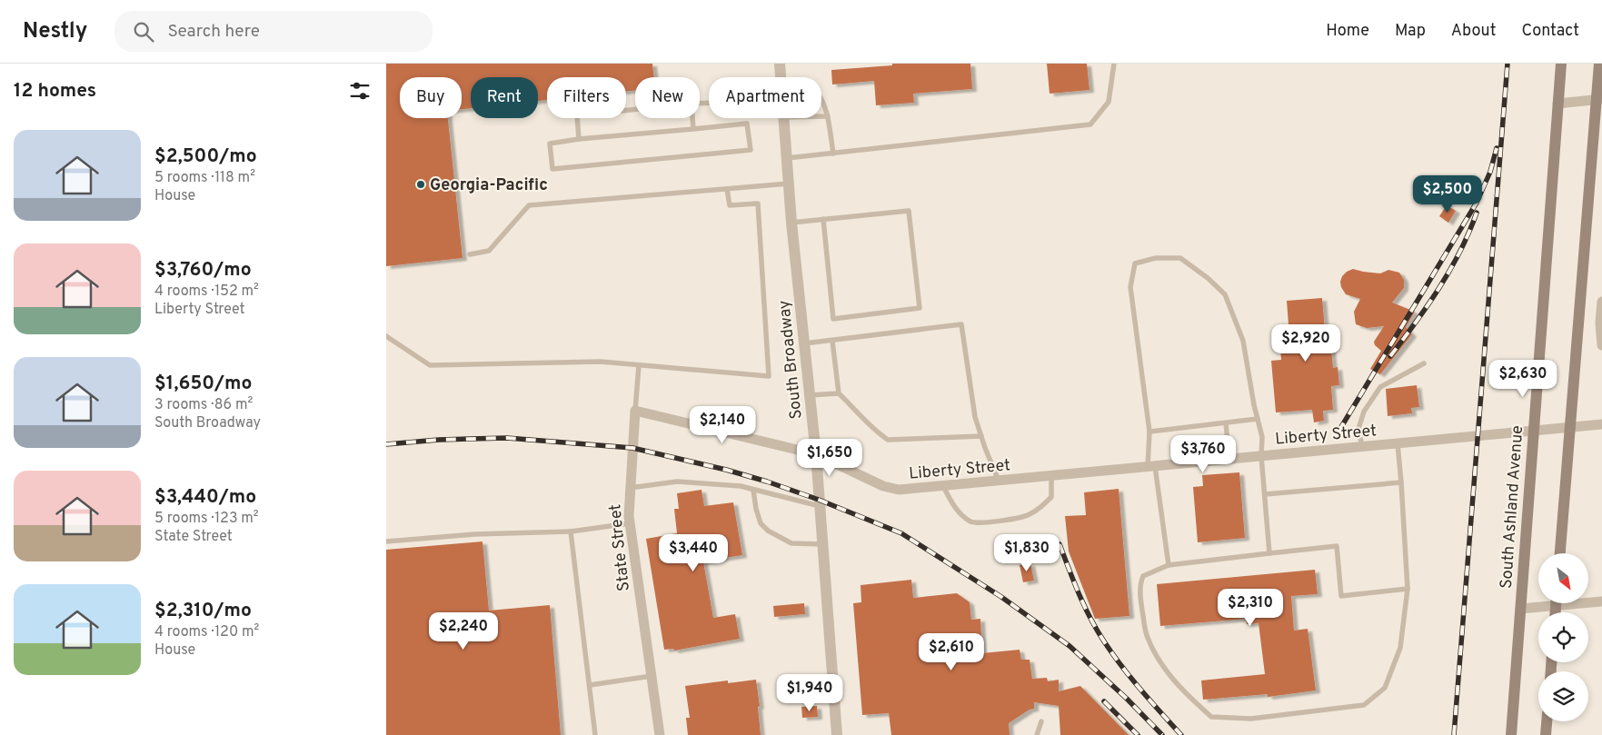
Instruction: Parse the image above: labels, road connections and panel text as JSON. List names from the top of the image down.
{
  "streets": {
    "main road": ["South Ashland Avenue"],
    "street": ["South Broadway", "Liberty Street", "State Street"]
  },
  "crossings": [
    ["South Broadway", "Liberty Street"],
    ["Liberty Street", "South Ashland Avenue"],
    ["Liberty Street", "State Street"]
  ],
  "places": ["Georgia-Pacific"],
  "north": "bottom right",
  "page": {
    "header": "Nestly",
    "search": "Search here",
    "nav": [
      "Home",
      "Map",
      "About",
      "Contact"
    ],
    "heading": "12 homes",
    "chip": [
      "Buy",
      "Rent",
      "Filters",
      "New",
      "Apartment"
    ],
    "list": [
      {
        "name": "$2,500/mo",
        "note": "5 rooms · 118 m² · House"
      },
      {
        "name": "$3,760/mo",
        "note": "4 rooms · 152 m² · Liberty Street"
      },
      {
        "name": "$1,650/mo",
        "note": "3 rooms · 86 m² · South Broadway"
      },
      {
        "name": "$3,440/mo",
        "note": "5 rooms · 123 m² · State Street"
      },
      {
        "name": "$2,310/mo",
        "note": "4 rooms · 120 m² · House"
      }
    ],
    "price": [
      "$2,500",
      "$2,920",
      "$2,630",
      "$2,140",
      "$3,760",
      "$1,650",
      "$3,440",
      "$1,830",
      "$2,310",
      "$2,240",
      "$2,610",
      "$1,940"
    ]
  }
}
